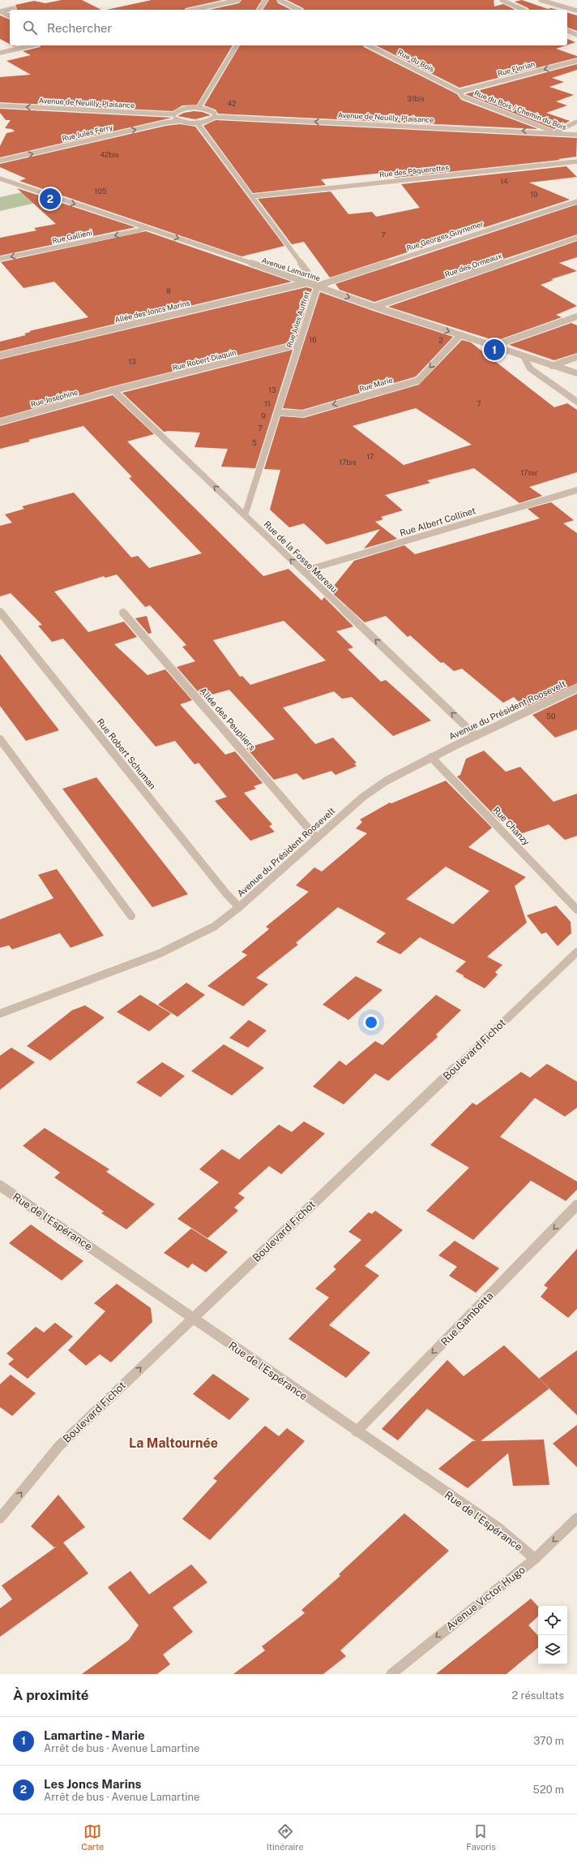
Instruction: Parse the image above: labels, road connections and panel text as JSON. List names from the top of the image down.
{
  "streets": {
    "street": [
      "Rue du Bois",
      "Rue Florian",
      "Avenue de Neuilly-Plaisance",
      "Rue du Bois / Chemin du Bois",
      "Rue Jules Ferry",
      "Rue des Pâquerettes",
      "Rue Georges Guynemer",
      "Rue Gallieni",
      "Rue des Ormeaux",
      "Avenue Lamartine",
      "Allée des Joncs Marins",
      "Rue Jules Auffret",
      "Rue Robert Diaquin",
      "Rue Marie",
      "Rue Joséphine",
      "Rue Albert Collinet",
      "Rue de la Fosse Moreau",
      "Avenue du Président Roosevelt",
      "Allée des Peupliers",
      "Rue Robert Schuman",
      "Rue Chanzy",
      "Boulevard Fichot",
      "Rue de l'Espérance",
      "Rue Gambetta",
      "Avenue Victor Hugo"
    ]
  },
  "crossings": [
    ["Rue du Bois", "Rue Florian"],
    ["Rue du Bois", "Rue du Bois / Chemin du Bois"],
    ["Rue Florian", "Rue du Bois / Chemin du Bois"],
    ["Avenue de Neuilly-Plaisance", "Rue du Bois / Chemin du Bois"],
    ["Rue Jules Ferry", "Rue Jules Auffret"],
    ["Rue des Pâquerettes", "Rue Jules Auffret"],
    ["Rue Georges Guynemer", "Avenue Lamartine"],
    ["Rue Georges Guynemer", "Rue Jules Auffret"],
    ["Rue Gallieni", "Avenue Lamartine"],
    ["Rue des Ormeaux", "Avenue Lamartine"],
    ["Avenue Lamartine", "Allée des Joncs Marins"],
    ["Avenue Lamartine", "Rue Jules Auffret"],
    ["Avenue Lamartine", "Rue Marie"],
    ["Rue Jules Auffret", "Rue Robert Diaquin"],
    ["Rue Jules Auffret", "Rue Marie"],
    ["Rue Jules Auffret", "Rue de la Fosse Moreau"],
    ["Rue Robert Diaquin", "Rue Joséphine"],
    ["Rue Robert Diaquin", "Rue de la Fosse Moreau"],
    ["Rue Joséphine", "Rue de la Fosse Moreau"],
    ["Rue Albert Collinet", "Rue de la Fosse Moreau"],
    ["Rue de la Fosse Moreau", "Avenue du Président Roosevelt"],
    ["Avenue du Président Roosevelt", "Allée des Peupliers"],
    ["Avenue du Président Roosevelt", "Rue Robert Schuman"],
    ["Avenue du Président Roosevelt", "Rue Chanzy"],
    ["Boulevard Fichot", "Rue de l'Espérance"],
    ["Rue de l'Espérance", "Rue Gambetta"],
    ["Rue de l'Espérance", "Avenue Victor Hugo"]
  ],
  "one_way": [
    "Avenue de Neuilly-Plaisance",
    "Rue Jules Ferry",
    "Rue Gallieni",
    "Avenue Lamartine",
    "Rue Marie",
    "Rue de la Fosse Moreau",
    "Rue Gambetta",
    "Avenue Victor Hugo"
  ],
  "districts": ["La Maltournée"],
  "house_numbers": [
    "31bis",
    "42",
    "42bis",
    "14",
    "105",
    "19",
    "7",
    "8",
    "16",
    "2",
    "13",
    "13",
    "11",
    "7",
    "9",
    "7",
    "5",
    "17",
    "17bis",
    "17ter",
    "50"
  ],
  "page": {
    "search": "Rechercher",
    "pins": ["2", "1"],
    "heading": ["À proximité", "2 résultats"],
    "list": [
      {
        "mark": "1",
        "name": "Lamartine - Marie",
        "note": "Arrêt de bus · Avenue Lamartine",
        "value": "370 m"
      },
      {
        "mark": "2",
        "name": "Les Joncs Marins",
        "note": "Arrêt de bus · Avenue Lamartine",
        "value": "520 m"
      }
    ],
    "nav": ["Carte", "Itinéraire", "Favoris"]
  }
}
